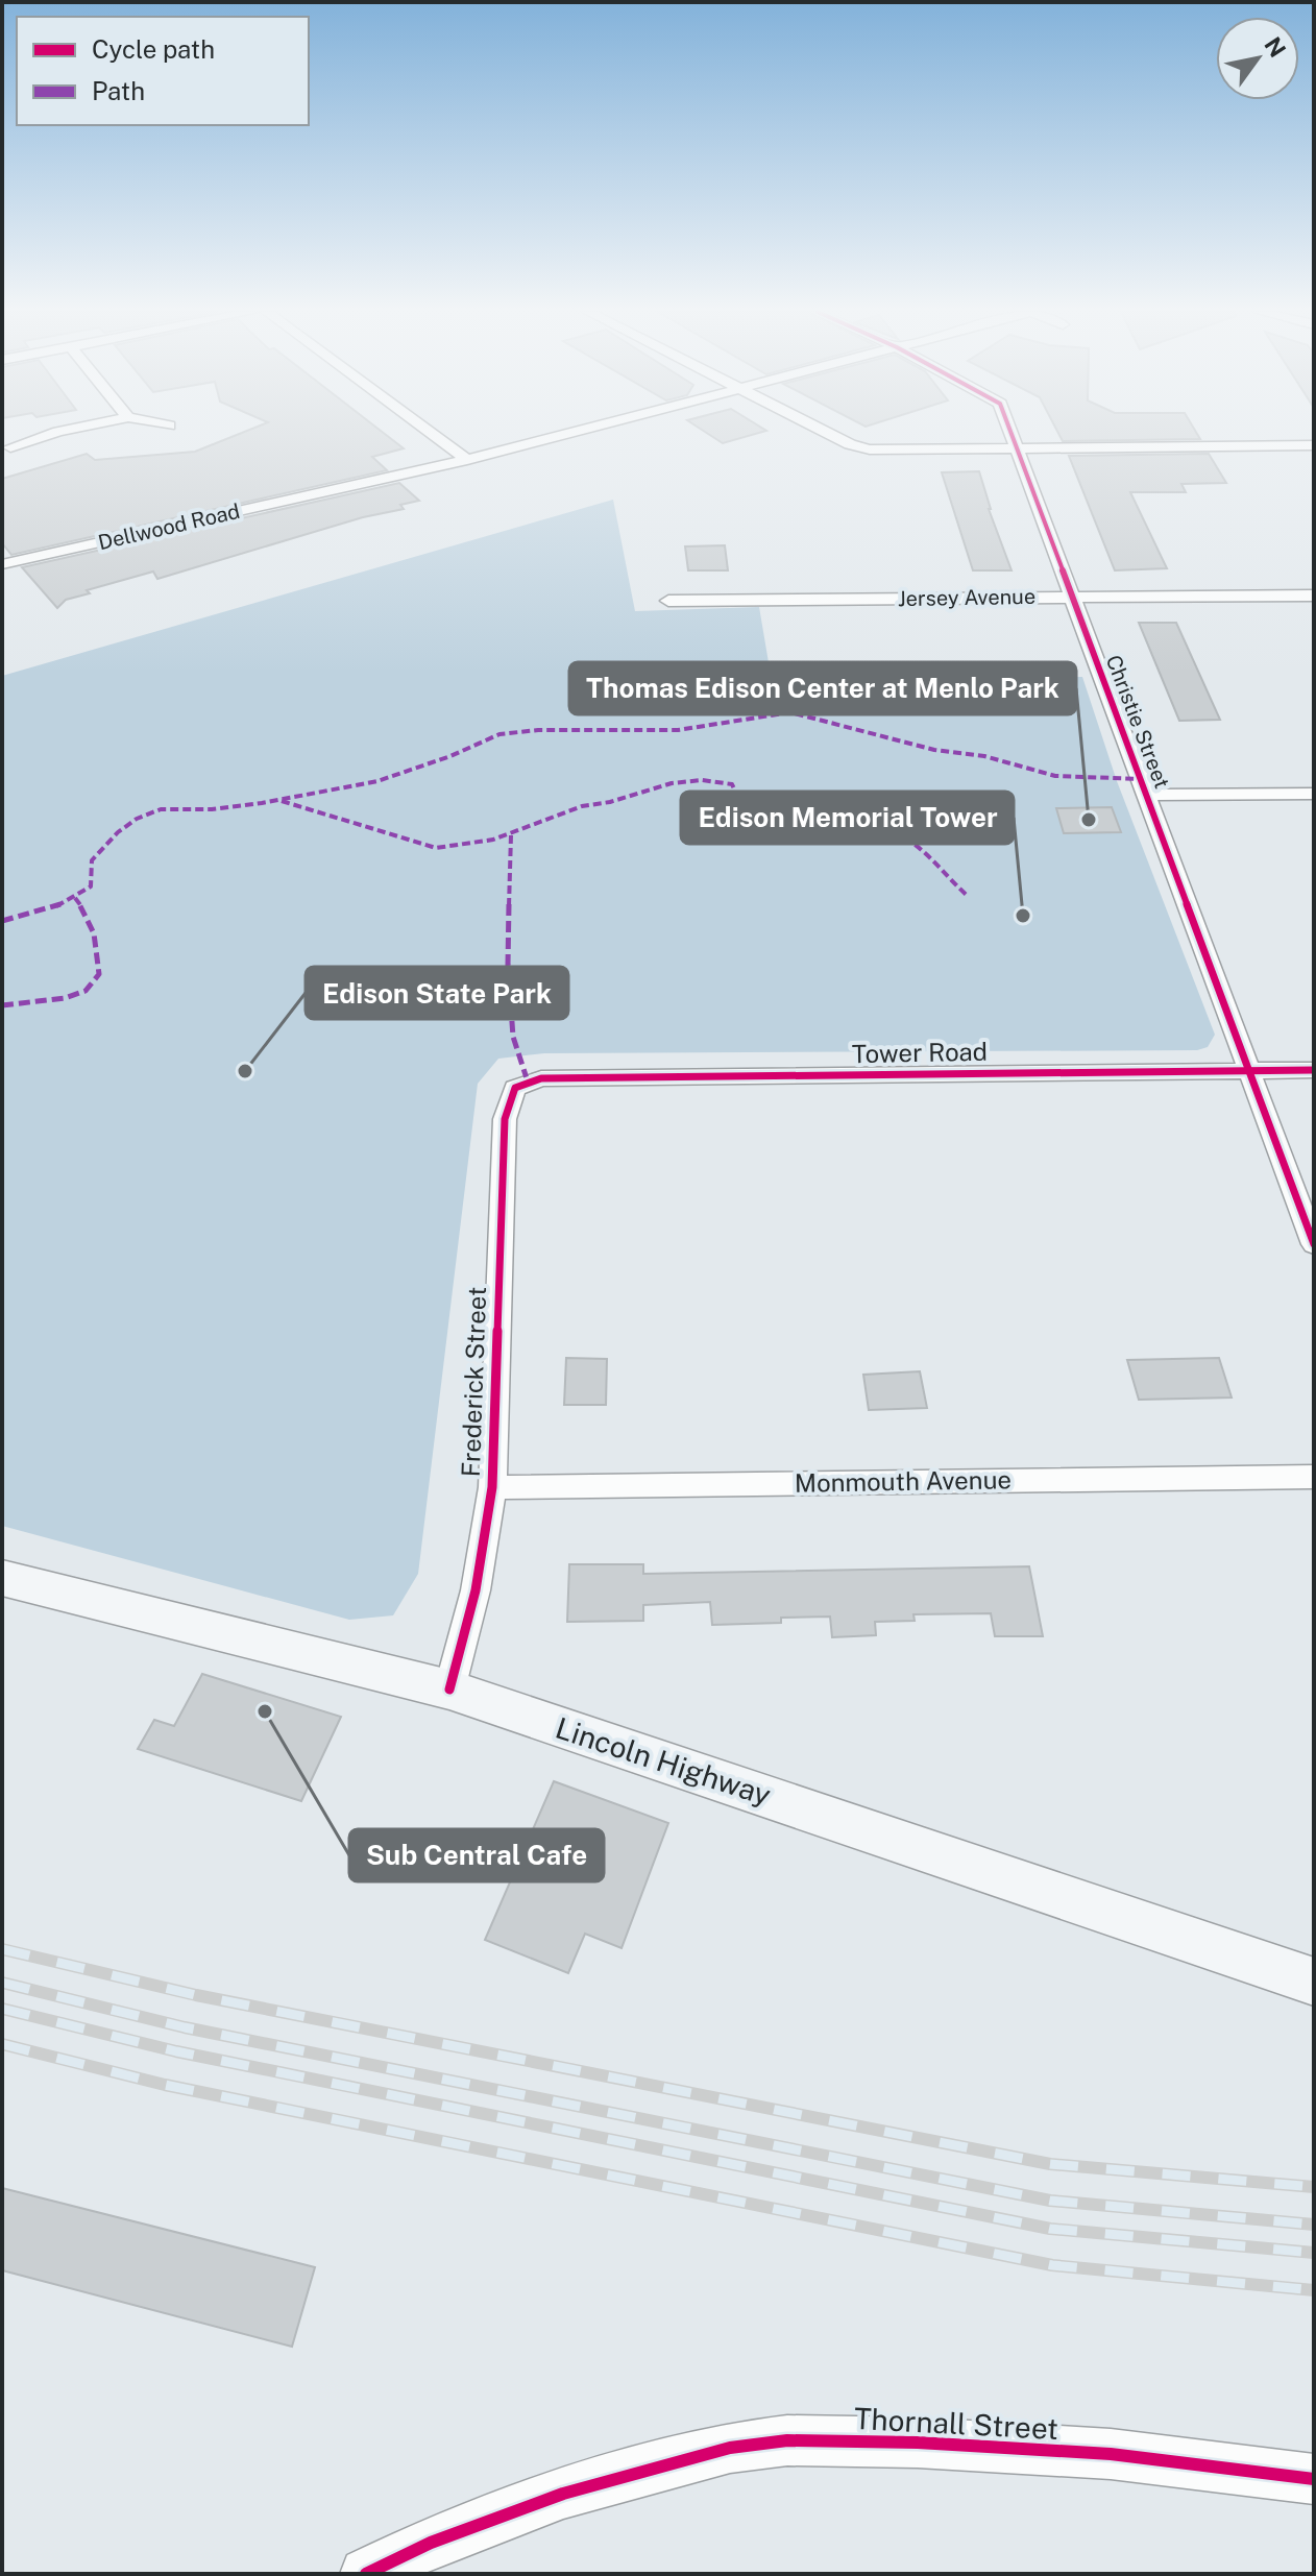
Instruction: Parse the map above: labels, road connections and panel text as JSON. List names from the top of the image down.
{
  "streets": {
    "main road": ["Lincoln Highway"],
    "street": [
      "Dellwood Road",
      "Jersey Avenue",
      "Christie Street",
      "Tower Road",
      "Frederick Street",
      "Monmouth Avenue",
      "Thornall Street"
    ]
  },
  "crossings": [
    ["Jersey Avenue", "Christie Street"],
    ["Christie Street", "Tower Road"],
    ["Tower Road", "Frederick Street"],
    ["Frederick Street", "Monmouth Avenue"],
    ["Frederick Street", "Lincoln Highway"]
  ],
  "places": [
    "Thomas Edison Center at Menlo Park",
    "Edison Memorial Tower",
    "Edison State Park",
    "Sub Central Cafe"
  ],
  "legend": ["Cycle path", "Path"],
  "north": "top right"
}
